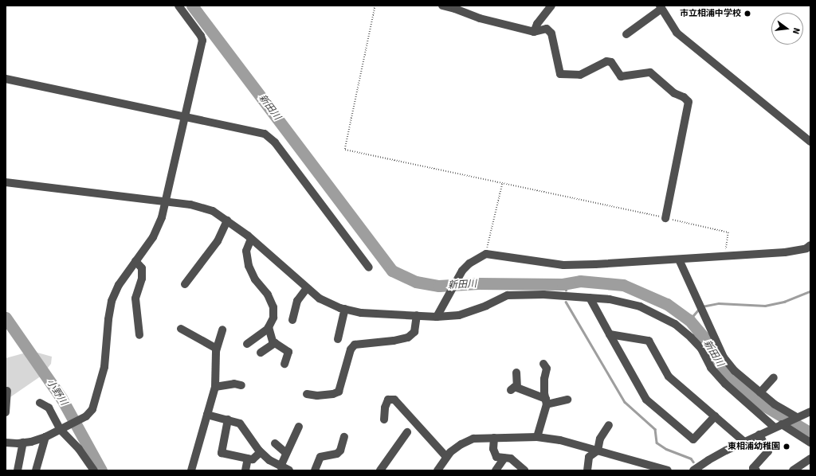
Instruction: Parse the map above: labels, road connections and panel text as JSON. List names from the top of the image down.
{
  "water": ["新田川", "小野川"],
  "places": ["市立相浦中学校", "東相浦幼稚園"],
  "north": "right"
}
